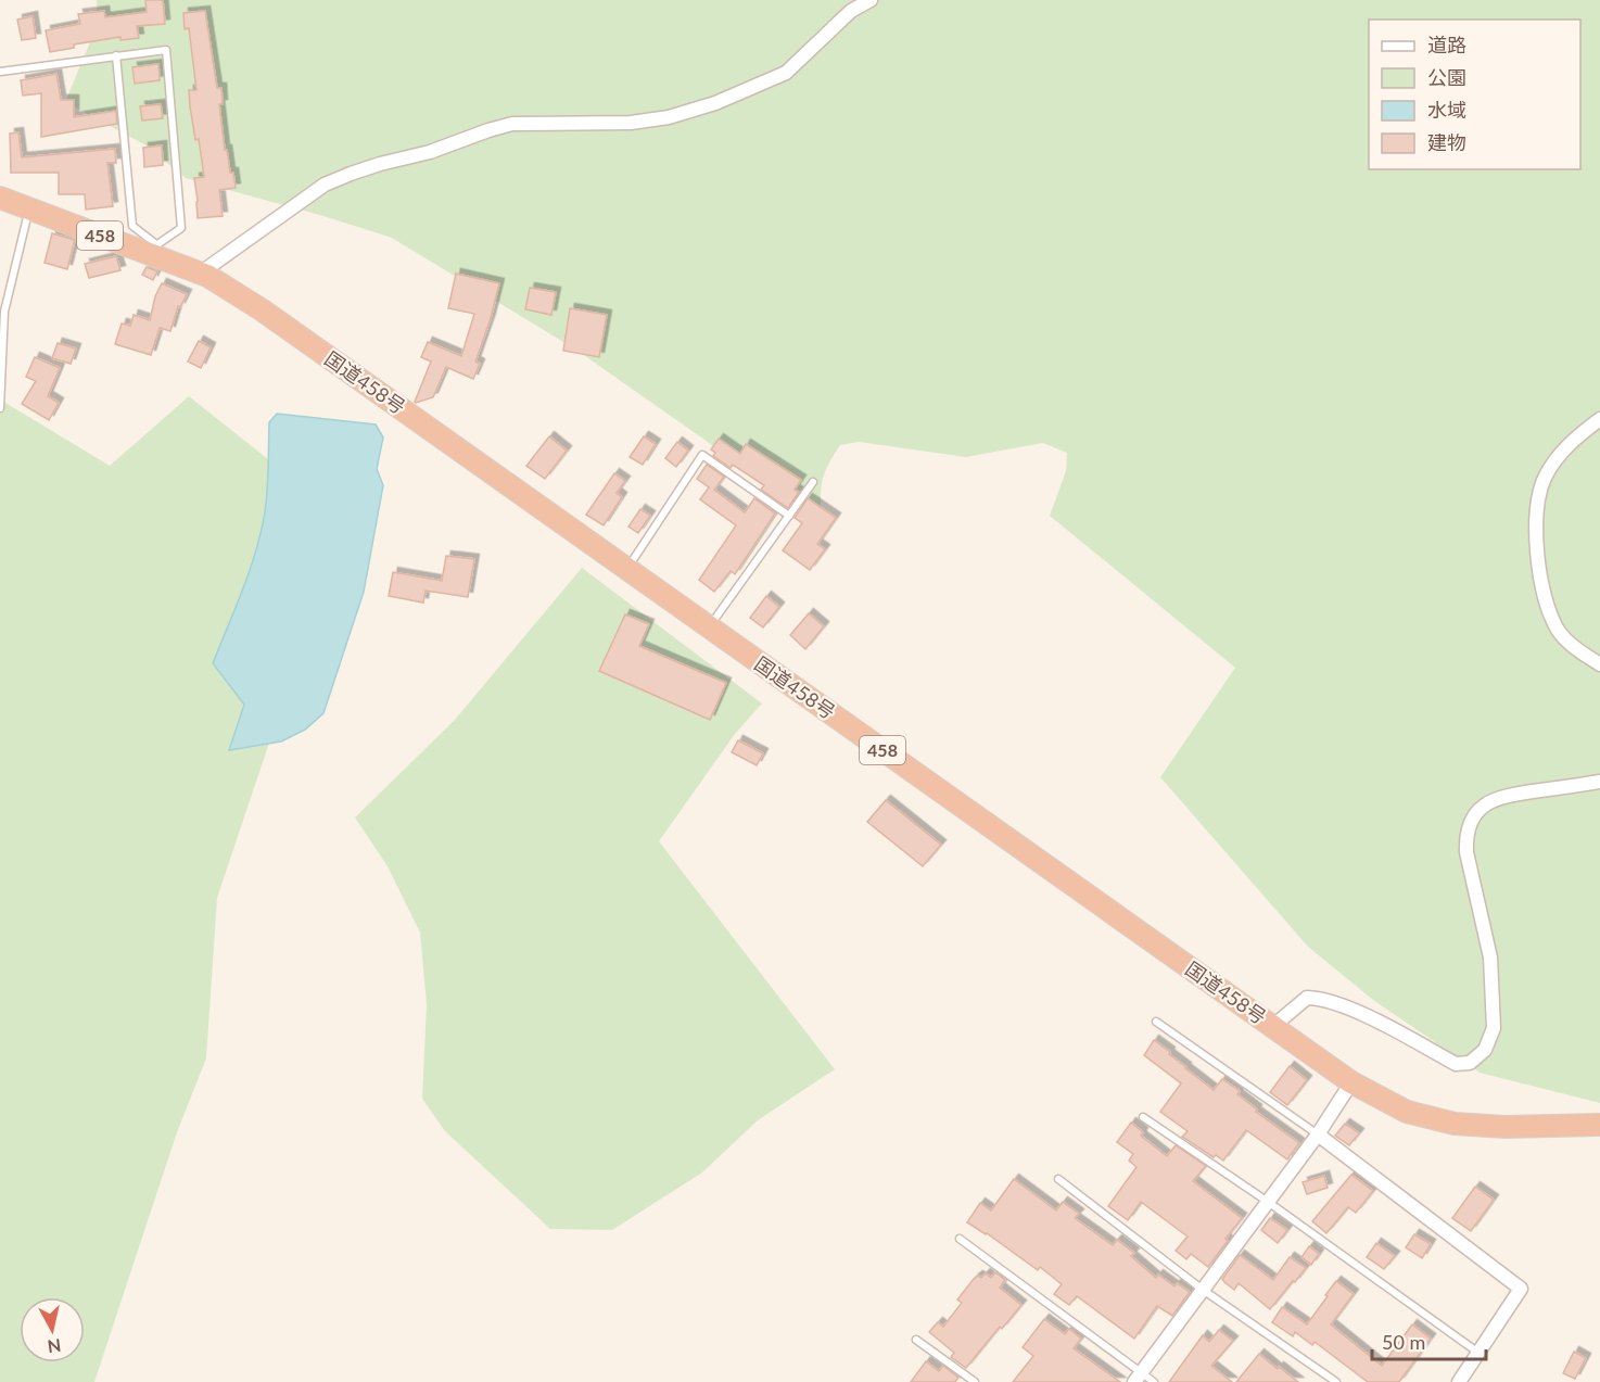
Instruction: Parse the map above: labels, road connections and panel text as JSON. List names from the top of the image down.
{
  "streets": {
    "highway": ["458", "国道458号"]
  },
  "legend": [
    "道路",
    "公園",
    "水域",
    "建物"
  ],
  "scale_bar": "50 m",
  "north": "bottom"
}
